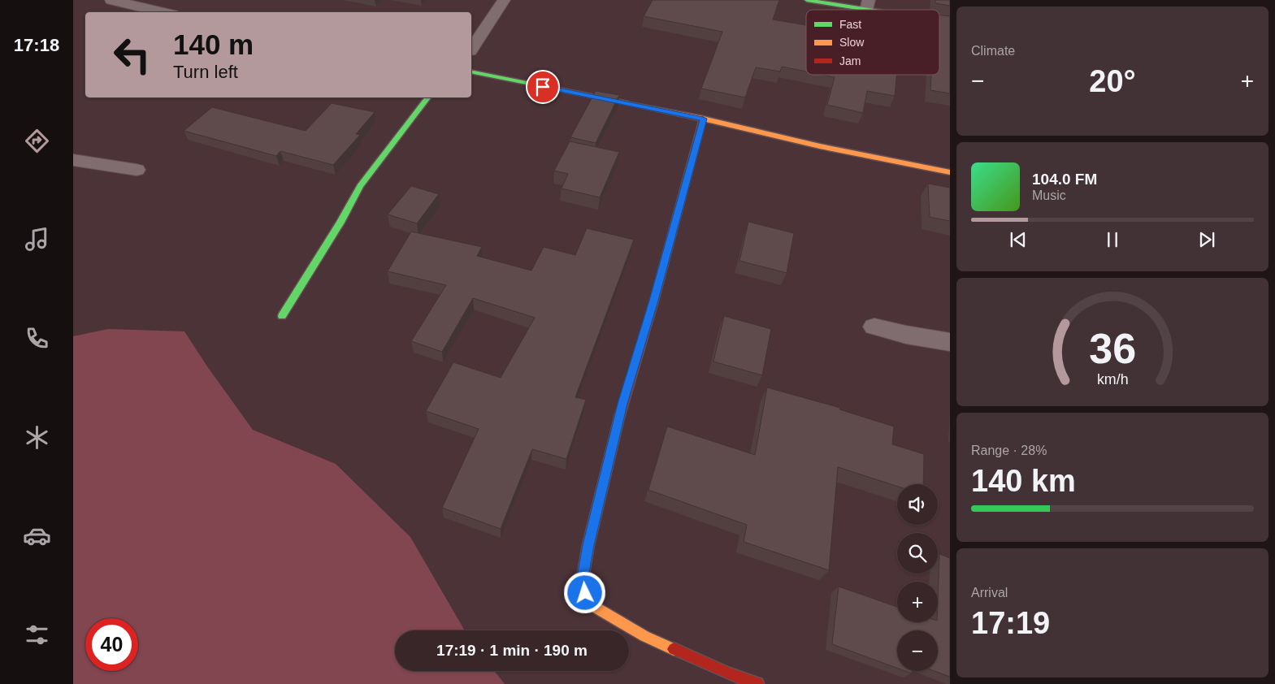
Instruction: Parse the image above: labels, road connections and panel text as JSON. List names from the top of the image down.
{
  "legend": ["Fast", "Slow", "Jam"],
  "page": {
    "tabs": "17:18",
    "tile": [
      "Climate",
      ["Range · 28%", "140 km"],
      ["Arrival", "17:19"]
    ],
    "turn": ["140 m", "Turn left"],
    "heat": ["−", "20°", "+"],
    "song": ["104.0 FM", "Music"],
    "map_buttons": ["+", "−"],
    "limit": "40",
    "trip": "17:19 · 1 min · 190 m",
    "gauge": ["36", "km/h"]
  }
}
